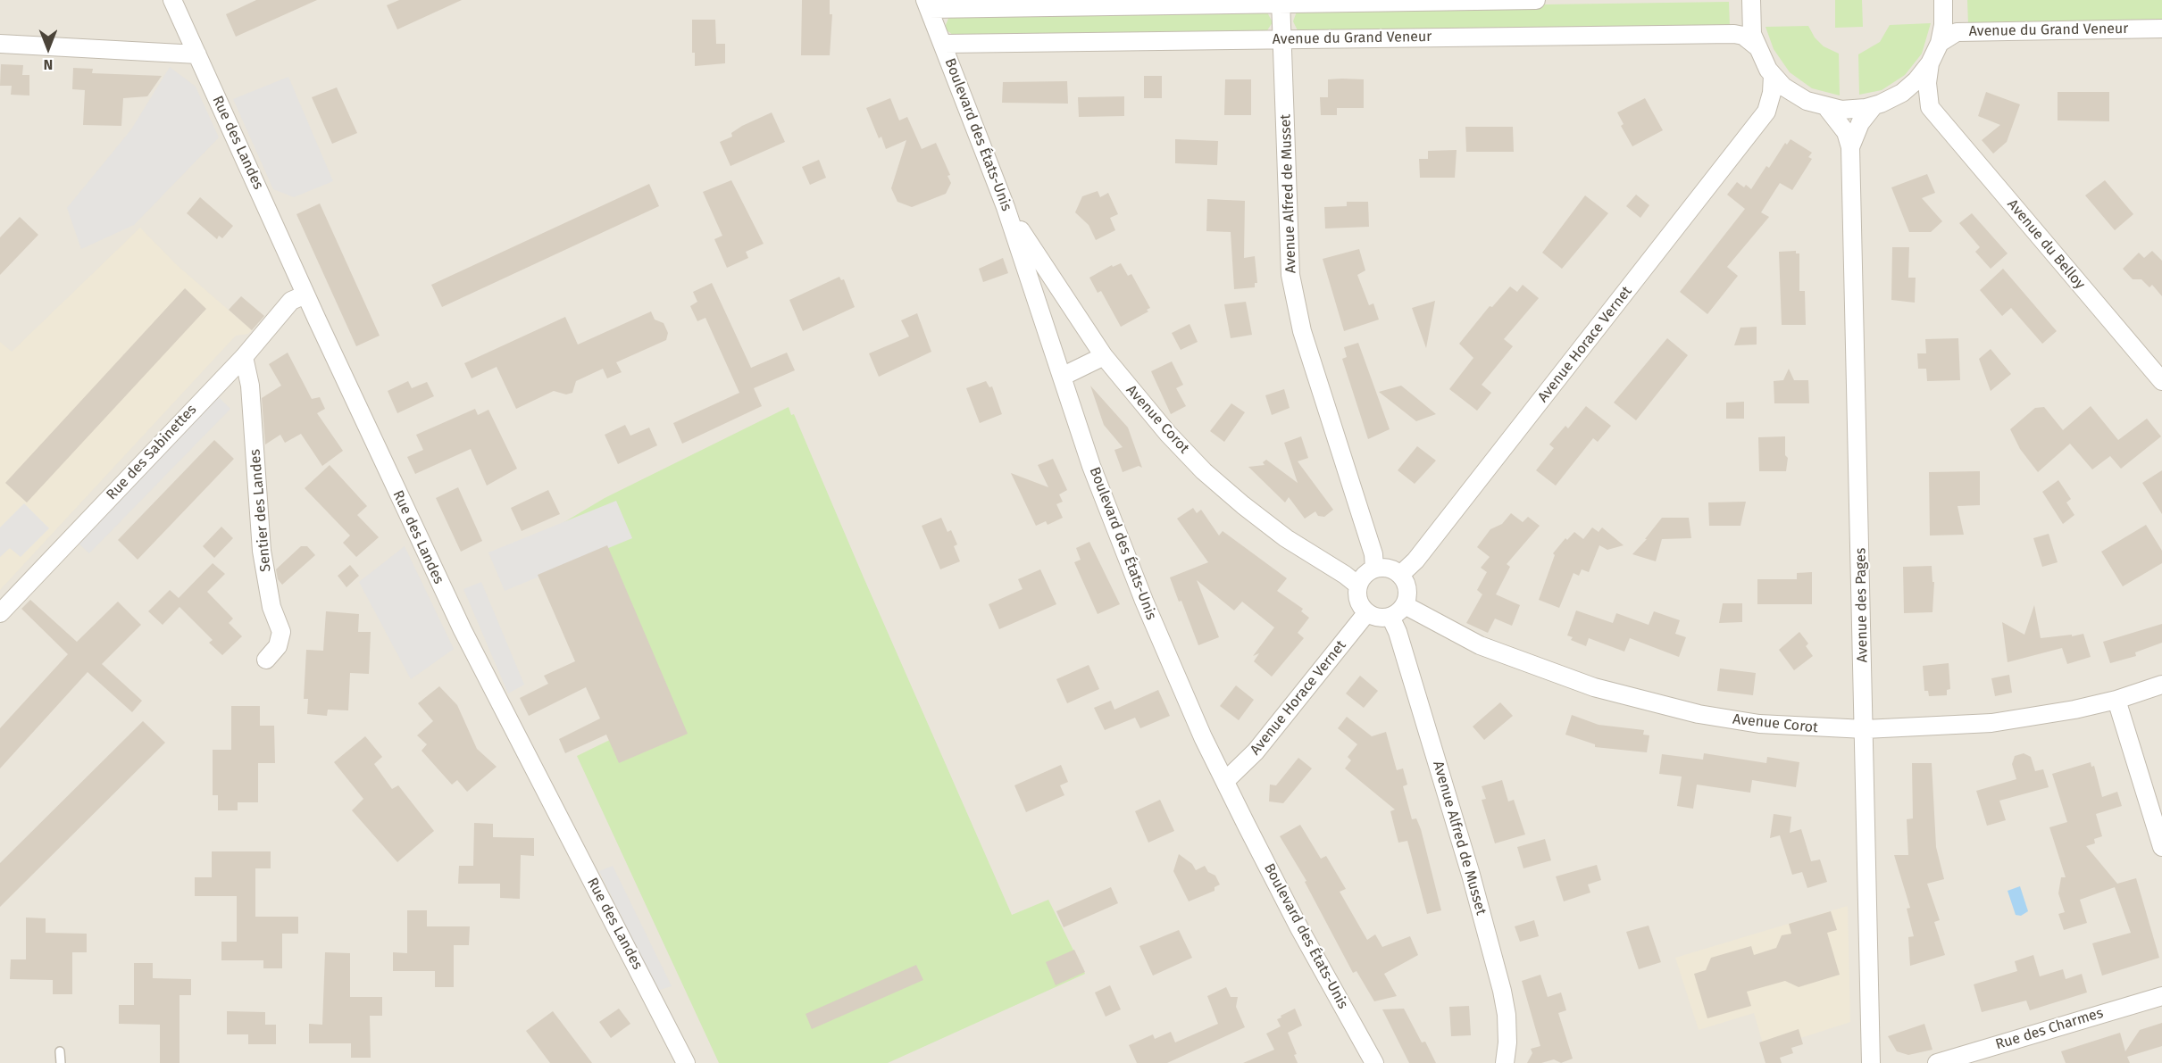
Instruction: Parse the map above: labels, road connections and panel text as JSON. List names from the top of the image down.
{
  "streets": {
    "street": [
      "Avenue du Grand Veneur",
      "Boulevard des États-Unis",
      "Rue des Landes",
      "Avenue Alfred de Musset",
      "Avenue du Belloy",
      "Avenue Horace Vernet",
      "Avenue Corot",
      "Rue des Sabinettes",
      "Sentier des Landes",
      "Avenue des Pages",
      "Rue des Charmes"
    ]
  },
  "crossings": [
    ["Avenue du Grand Veneur", "Boulevard des États-Unis"],
    ["Avenue du Grand Veneur", "Avenue Alfred de Musset"],
    ["Boulevard des États-Unis", "Avenue Horace Vernet"],
    ["Boulevard des États-Unis", "Avenue Corot"],
    ["Rue des Landes", "Rue des Sabinettes"],
    ["Avenue Alfred de Musset", "Avenue Horace Vernet"],
    ["Avenue Alfred de Musset", "Avenue Corot"],
    ["Avenue Horace Vernet", "Avenue Corot"],
    ["Avenue Corot", "Avenue des Pages"],
    ["Rue des Sabinettes", "Sentier des Landes"]
  ],
  "north": "bottom"
}
